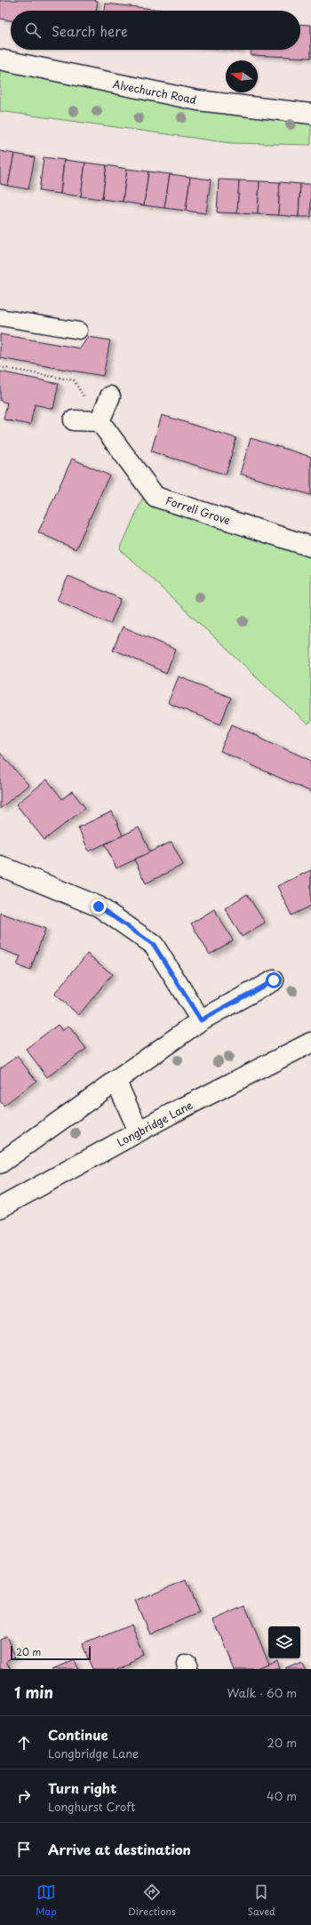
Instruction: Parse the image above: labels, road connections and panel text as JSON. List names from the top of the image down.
{
  "streets": {
    "street": ["Alvechurch Road", "Forrell Grove", "Longbridge Lane"]
  },
  "scale_bar": "20 m",
  "north": "left",
  "page": {
    "search": "Search here",
    "scale": "20 m",
    "heading": ["1 min", "Walk · 60 m"],
    "list": [
      ["Continue", "Longbridge Lane", "20 m"],
      ["Turn right", "Longhurst Croft", "40 m"],
      "Arrive at destination"
    ],
    "nav": ["Map", "Directions", "Saved"]
  }
}
